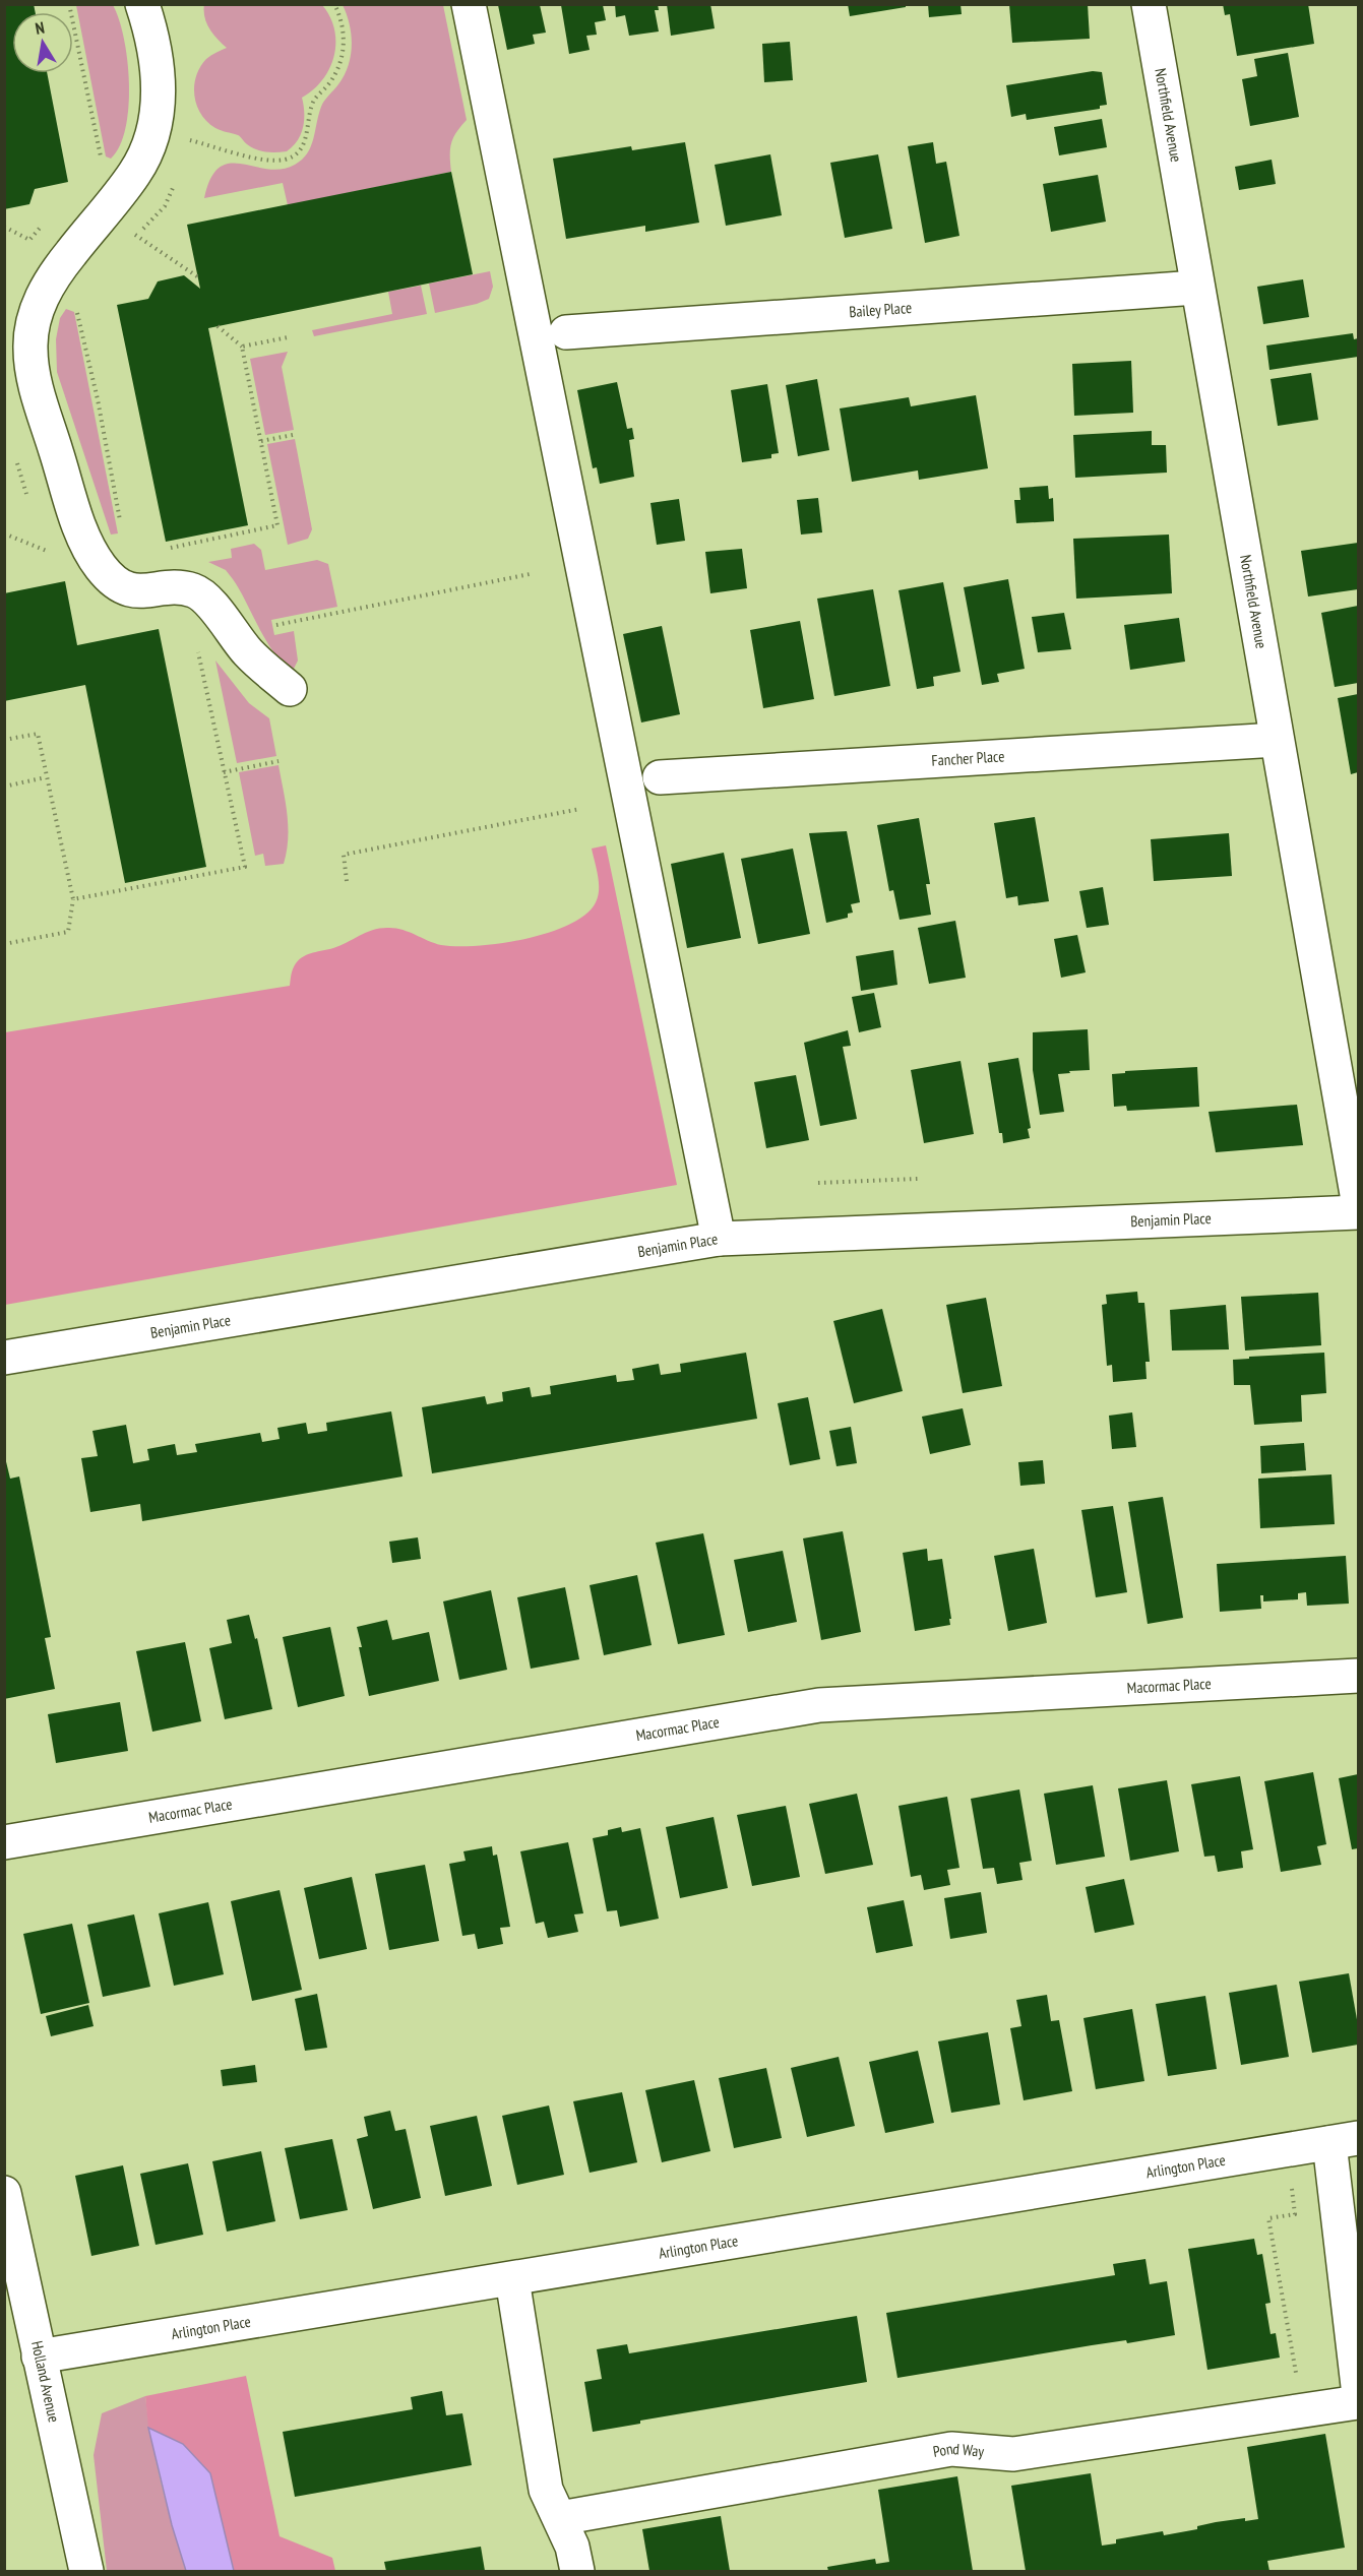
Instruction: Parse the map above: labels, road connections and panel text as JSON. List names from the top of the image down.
{
  "streets": {
    "street": [
      "Northfield Avenue",
      "Bailey Place",
      "Fancher Place",
      "Benjamin Place",
      "Macormac Place",
      "Arlington Place",
      "Holland Avenue",
      "Pond Way"
    ]
  },
  "crossings": [
    ["Northfield Avenue", "Bailey Place"],
    ["Northfield Avenue", "Fancher Place"],
    ["Arlington Place", "Holland Avenue"]
  ],
  "north": "top"
}
